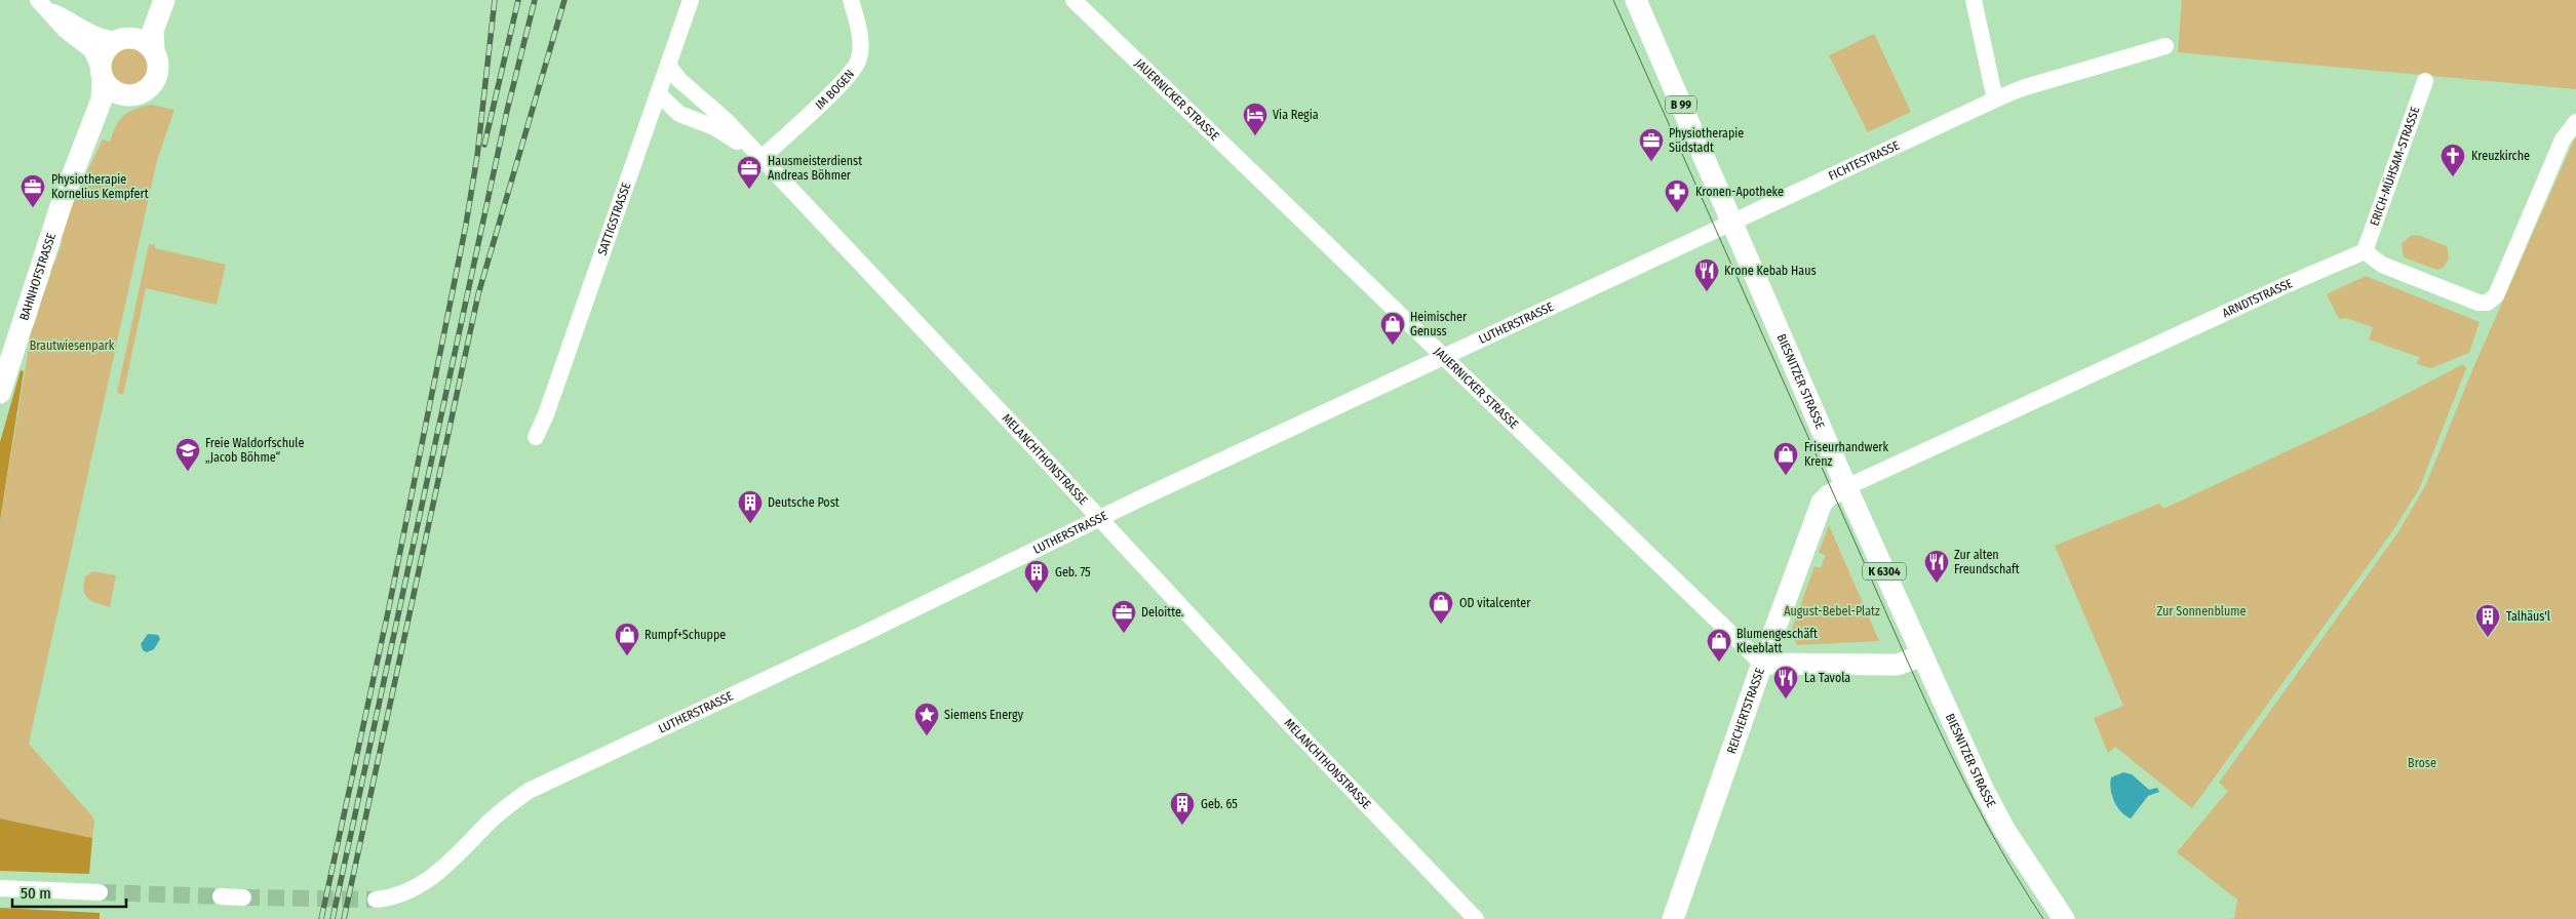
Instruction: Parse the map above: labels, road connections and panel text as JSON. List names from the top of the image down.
{
  "streets": {
    "main road": [
      "B 99",
      "BAHNHOFSTRASSE",
      "BIESNITZER STRASSE",
      "K 6304",
      "REICHERTSTRASSE"
    ],
    "street": [
      "IM BOGEN",
      "JAUERNICKER STRASSE",
      "FICHTESTRASSE",
      "ERICH-MÜHSAM-STRASSE",
      "SATTIGSTRASSE",
      "ARNDTSTRASSE",
      "LUTHERSTRASSE",
      "MELANCHTHONSTRASSE"
    ]
  },
  "crossings": [
    ["IM BOGEN", "MELANCHTHONSTRASSE"],
    ["JAUERNICKER STRASSE", "LUTHERSTRASSE"],
    ["JAUERNICKER STRASSE", "REICHERTSTRASSE"],
    ["FICHTESTRASSE", "LUTHERSTRASSE"],
    ["FICHTESTRASSE", "BIESNITZER STRASSE"],
    ["ERICH-MÜHSAM-STRASSE", "ARNDTSTRASSE"],
    ["SATTIGSTRASSE", "MELANCHTHONSTRASSE"],
    ["ARNDTSTRASSE", "BIESNITZER STRASSE"],
    ["ARNDTSTRASSE", "REICHERTSTRASSE"],
    ["LUTHERSTRASSE", "BIESNITZER STRASSE"],
    ["LUTHERSTRASSE", "MELANCHTHONSTRASSE"],
    ["BIESNITZER STRASSE", "REICHERTSTRASSE"]
  ],
  "parks": [
    "Brautwiesenpark",
    "August-Bebel-Platz",
    "Zur Sonnenblume",
    "Brose"
  ],
  "places": {
    "hotel": ["Via Regia"],
    "office": [
      "Physiotherapie Südstadt",
      "Hausmeisterdienst Andreas Böhmer",
      "Physiotherapie Kornelius Kempfert",
      "Deloitte."
    ],
    "church": ["Kreuzkirche"],
    "pharmacy": ["Kronen-Apotheke"],
    "restaurant": ["Krone Kebab Haus", "Zur alten Freundschaft", "La Tavola"],
    "shop": [
      "Heimischer Genuss",
      "Friseurhandwerk Krenz",
      "OD vitalcenter",
      "Rumpf+Schuppe",
      "Blumengeschäft Kleeblatt"
    ],
    "school or university": ["Freie Waldorfschule „Jacob Böhme“"],
    "building": [
      "Deutsche Post",
      "Geb. 75",
      "Talhäus'l",
      "Geb. 65"
    ],
    "place": ["Siemens Energy"]
  },
  "scale_bar": "50 m"
}
